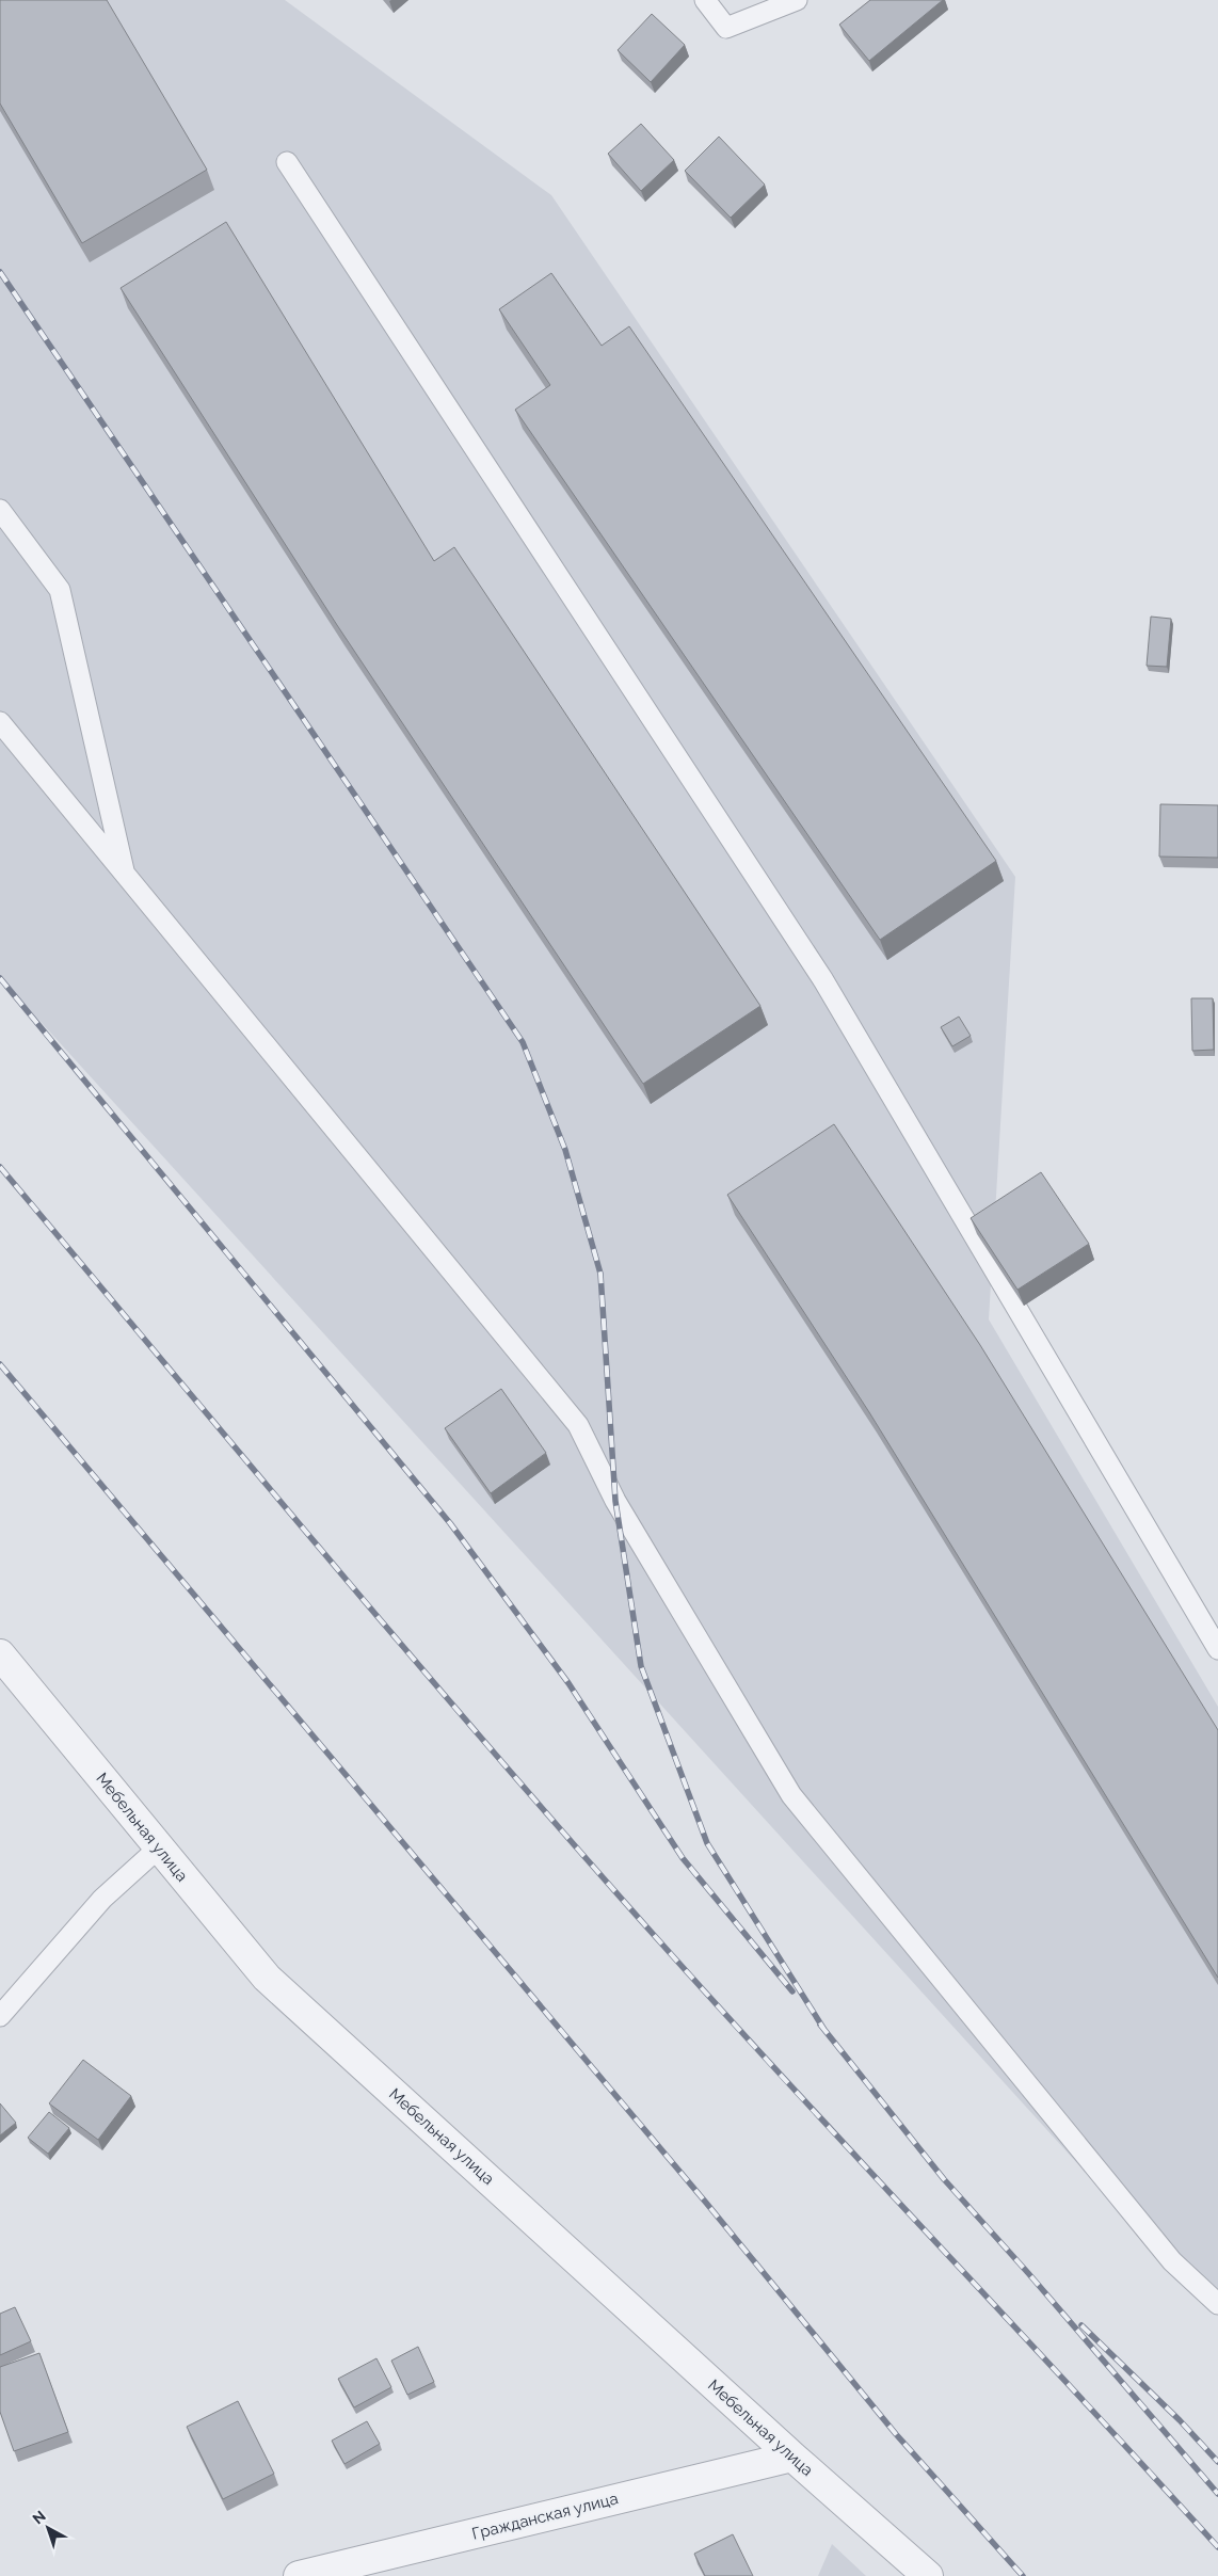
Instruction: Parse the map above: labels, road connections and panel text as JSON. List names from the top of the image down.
{
  "streets": {
    "street": ["Мебельная улица", "Гражданская улица"]
  },
  "crossings": [
    ["Мебельная улица", "Гражданская улица"]
  ],
  "north": "top left"
}
